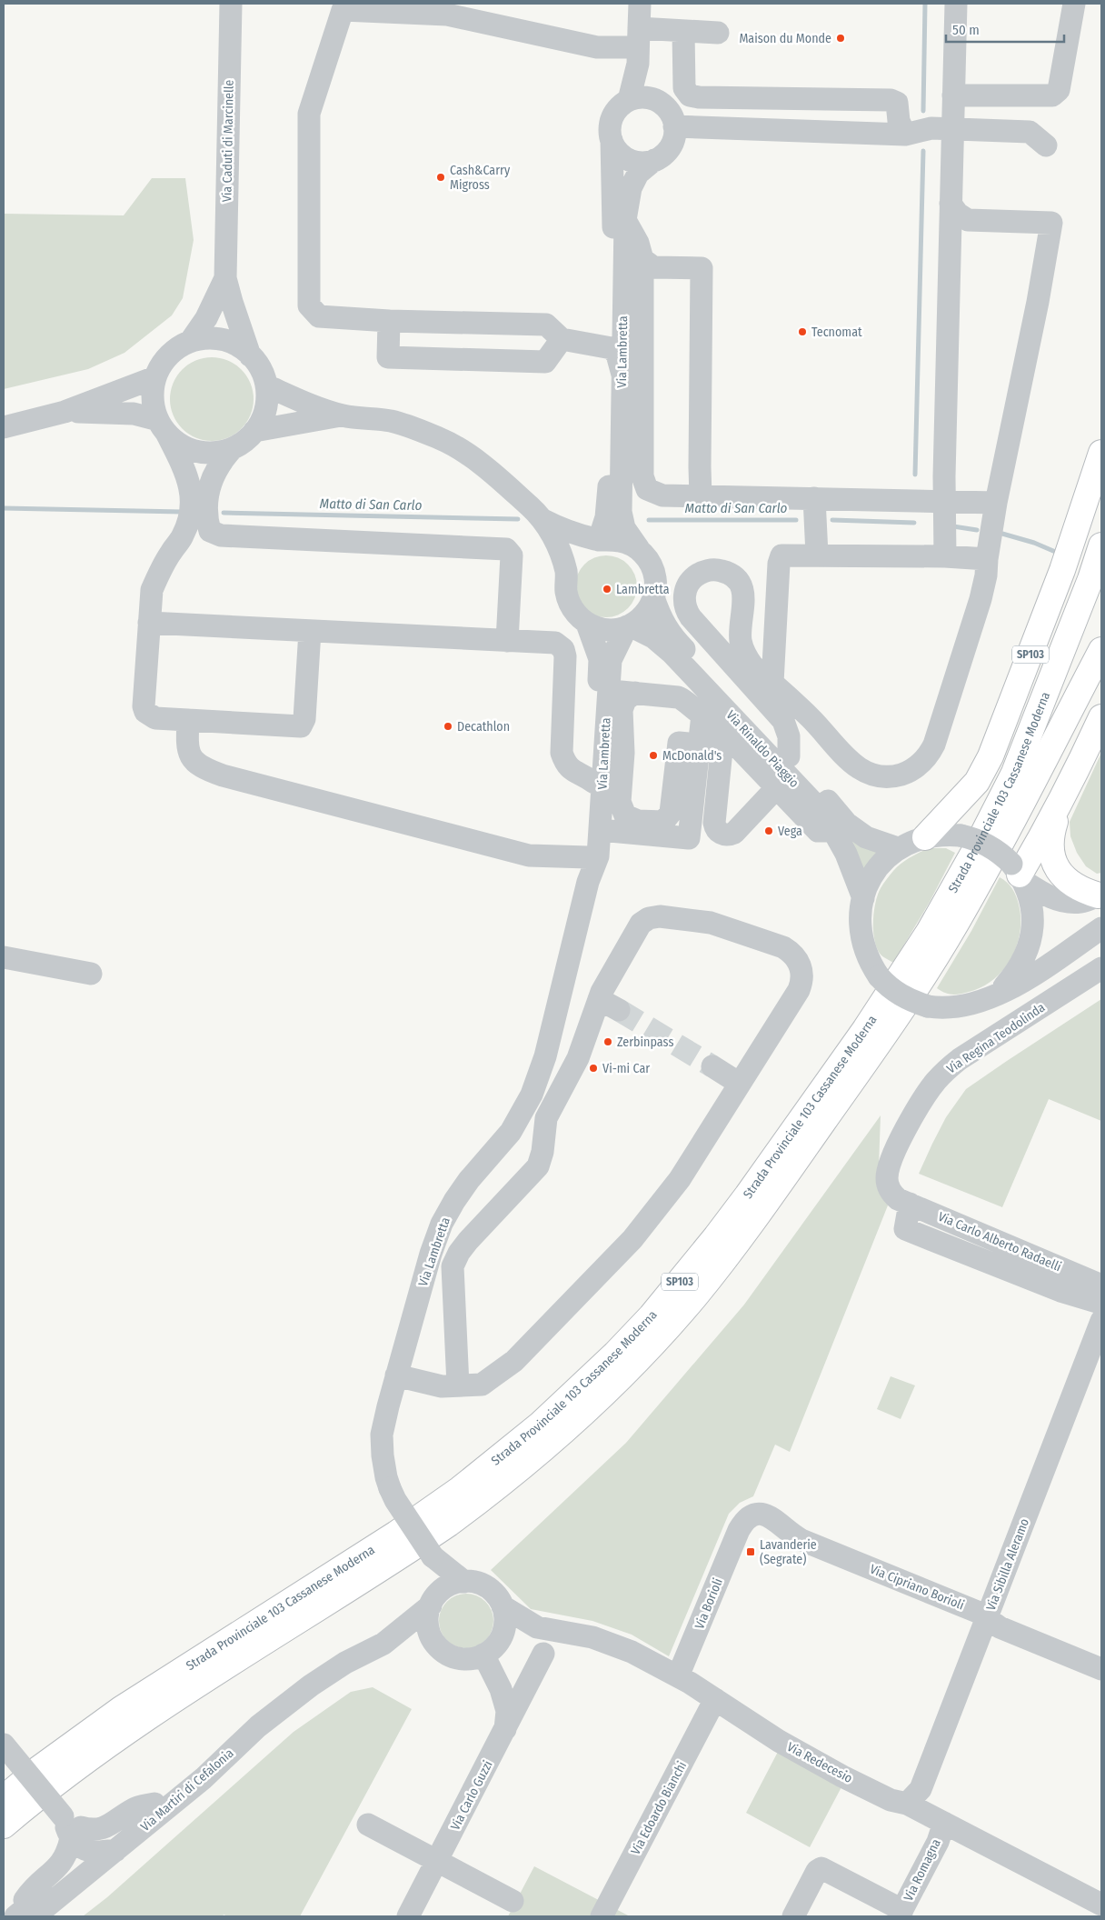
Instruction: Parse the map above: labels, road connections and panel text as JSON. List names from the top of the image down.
{
  "streets": {
    "highway": ["SP103", "Strada Provinciale 103 Cassanese Moderna"],
    "street": [
      "Via Caduti di Marcinelle",
      "Via Lambretta",
      "Via Rinaldo Piaggio",
      "Via Regina Teodolinda",
      "Via Carlo Alberto Radaelli",
      "Via Sibilla Aleramo",
      "Via Cipriano Borioli",
      "Via Borioli",
      "Via Redecesio",
      "Via Martiri di Cefalonia",
      "Via Carlo Guzzi",
      "Via Edoardo Bianchi",
      "Via Romagna"
    ]
  },
  "crossings": [
    ["Via Lambretta", "Via Rinaldo Piaggio"],
    ["Via Lambretta", "Via Redecesio"],
    ["Via Lambretta", "Via Martiri di Cefalonia"],
    ["Via Lambretta", "Via Carlo Guzzi"],
    ["Via Regina Teodolinda", "Via Carlo Alberto Radaelli"],
    ["Via Carlo Alberto Radaelli", "Via Sibilla Aleramo"],
    ["Via Sibilla Aleramo", "Via Cipriano Borioli"],
    ["Via Sibilla Aleramo", "Via Redecesio"],
    ["Via Cipriano Borioli", "Via Borioli"],
    ["Via Borioli", "Via Redecesio"],
    ["Via Redecesio", "Via Martiri di Cefalonia"],
    ["Via Redecesio", "Via Carlo Guzzi"],
    ["Via Redecesio", "Via Edoardo Bianchi"],
    ["Via Redecesio", "Via Romagna"],
    ["Via Martiri di Cefalonia", "Via Carlo Guzzi"]
  ],
  "water": ["Matto di San Carlo"],
  "places": {
    "other": [
      "Maison du Monde",
      "Cash&Carry Migross",
      "Tecnomat",
      "Lambretta",
      "Decathlon",
      "McDonald's",
      "Vega",
      "Zerbinpass",
      "Vi-mi Car"
    ],
    "transit": ["Lavanderie (Segrate)"]
  },
  "scale_bar": "50 m"
}
